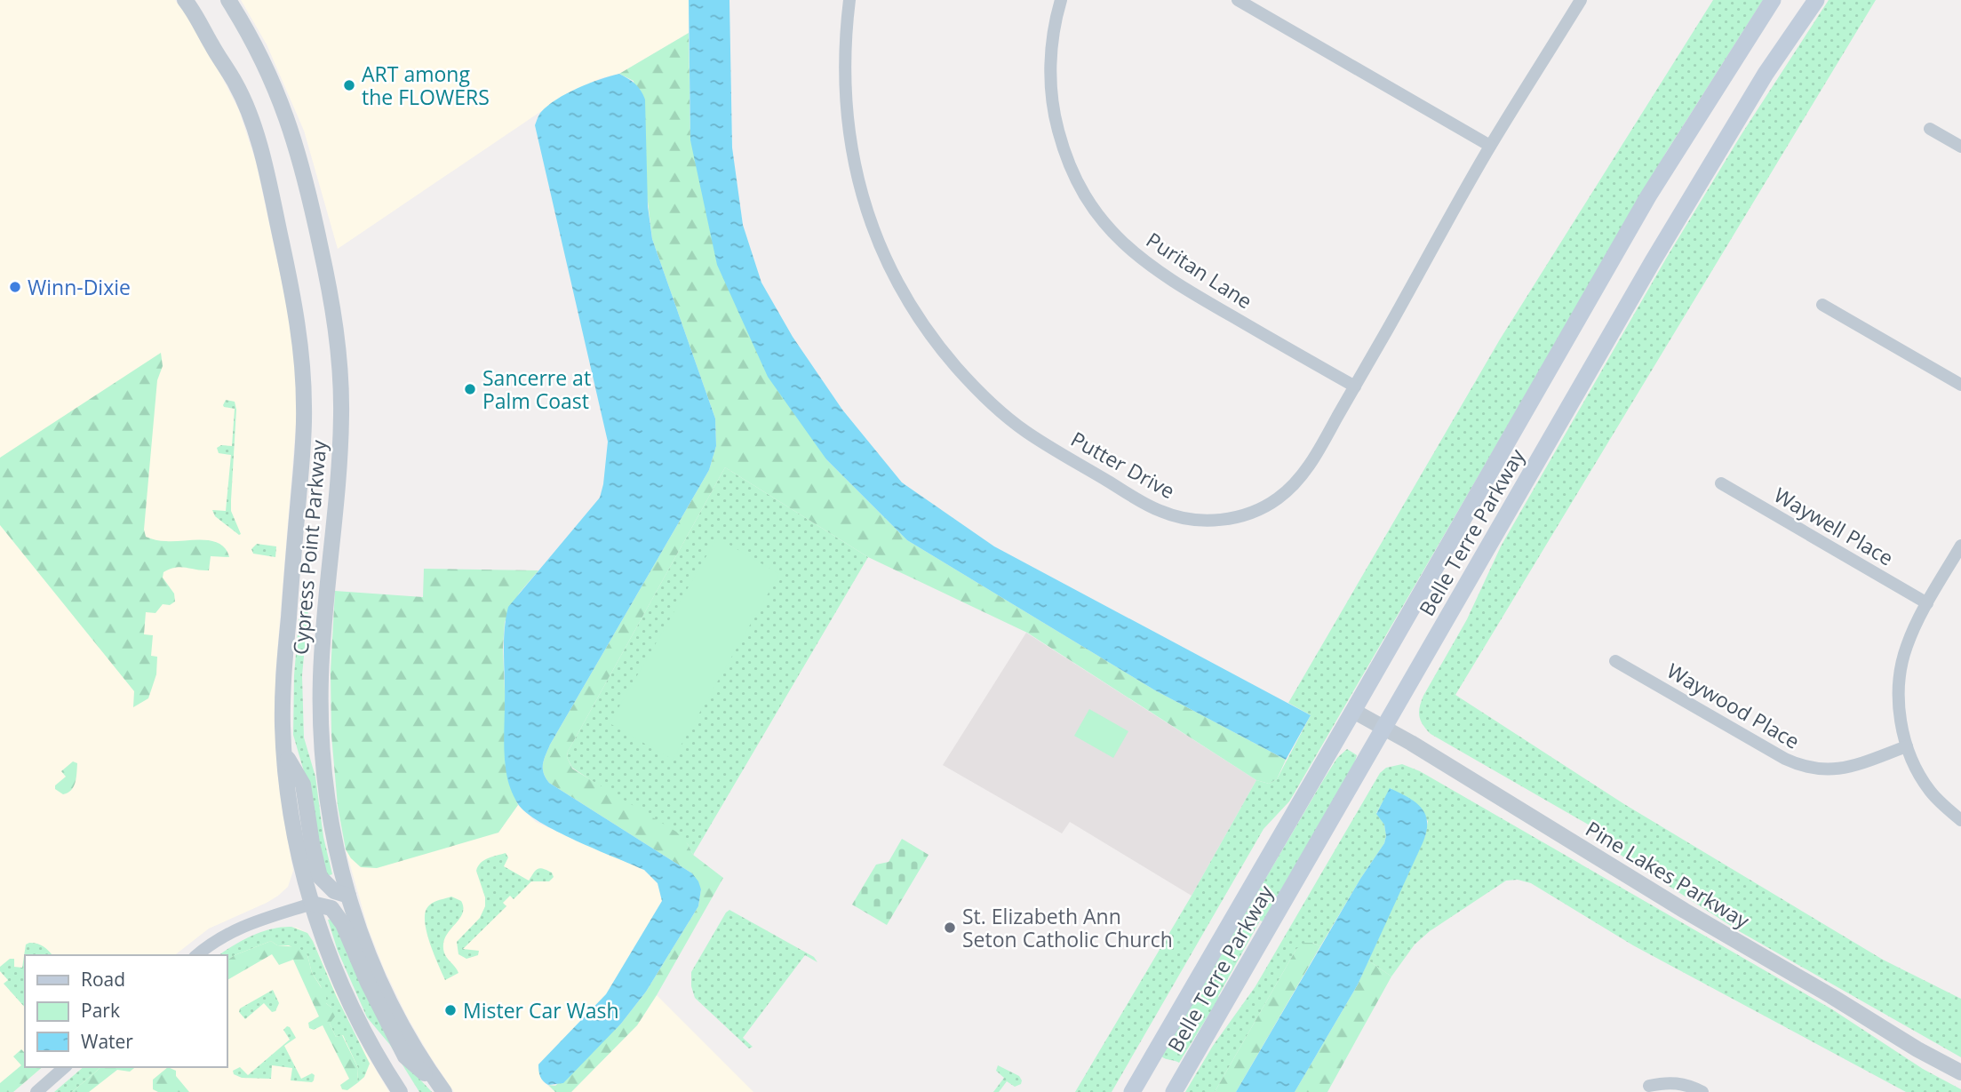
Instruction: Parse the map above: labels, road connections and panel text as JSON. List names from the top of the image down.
{
  "streets": {
    "main road": ["Belle Terre Parkway"],
    "street": [
      "Puritan Lane",
      "Putter Drive",
      "Waywell Place",
      "Cypress Point Parkway",
      "Waywood Place",
      "Pine Lakes Parkway"
    ]
  },
  "crossings": [
    ["Puritan Lane", "Putter Drive"],
    ["Belle Terre Parkway", "Pine Lakes Parkway"]
  ],
  "places": [
    "ART among the FLOWERS",
    "Winn-Dixie",
    "Sancerre at Palm Coast",
    "St. Elizabeth Ann Seton Catholic Church",
    "Mister Car Wash"
  ],
  "legend": ["Road", "Park", "Water"]
}
